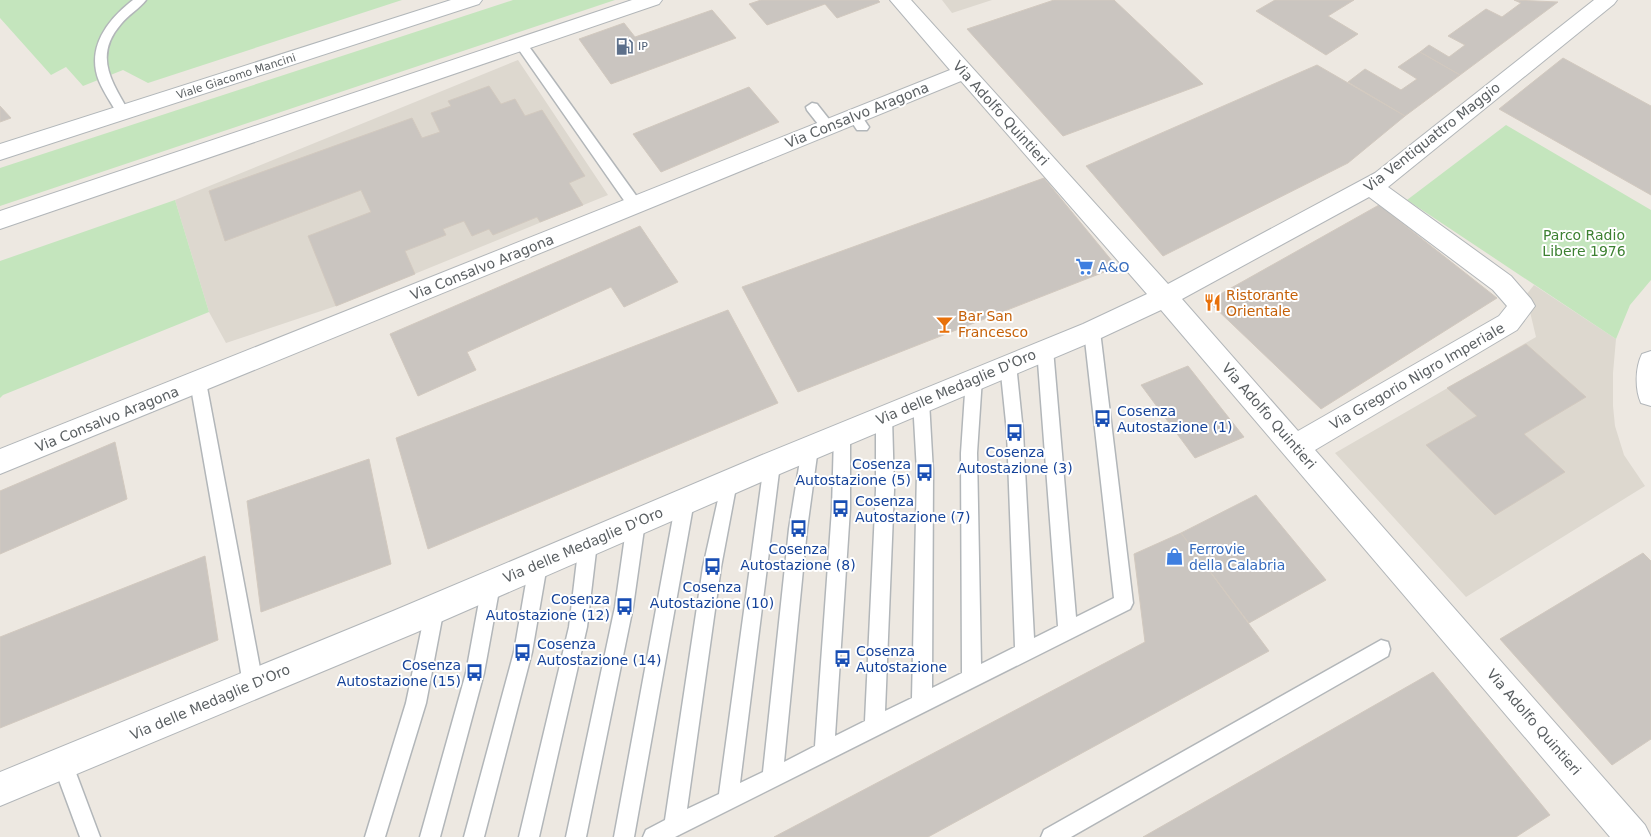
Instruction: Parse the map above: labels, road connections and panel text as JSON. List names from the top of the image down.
{
  "streets": {
    "street": [
      "Viale Giacomo Mancini",
      "Via Adolfo Quintieri",
      "Via Consalvo Aragona",
      "Via Ventiquattro Maggio",
      "Via Gregorio Nigro Imperiale",
      "Via delle Medaglie D'Oro"
    ]
  },
  "crossings": [
    ["Via Adolfo Quintieri", "Via Consalvo Aragona"],
    ["Via Adolfo Quintieri", "Via Ventiquattro Maggio"],
    ["Via Adolfo Quintieri", "Via Gregorio Nigro Imperiale"],
    ["Via Adolfo Quintieri", "Via delle Medaglie D'Oro"],
    ["Via Ventiquattro Maggio", "Via Gregorio Nigro Imperiale"],
    ["Via Ventiquattro Maggio", "Via delle Medaglie D'Oro"]
  ],
  "parks": ["Parco Radio Libere 1976"],
  "places": {
    "fuel station": ["IP"],
    "supermarket": ["A&O"],
    "restaurant": ["Ristorante Orientale"],
    "bar": ["Bar San Francesco"],
    "bus stop": [
      "Cosenza Autostazione (1)",
      "Cosenza Autostazione (3)",
      "Cosenza Autostazione (5)",
      "Cosenza Autostazione (7)",
      "Cosenza Autostazione (8)",
      "Cosenza Autostazione (10)",
      "Cosenza Autostazione (12)",
      "Cosenza Autostazione (14)",
      "Cosenza Autostazione",
      "Cosenza Autostazione (15)"
    ],
    "shop": ["Ferrovie della Calabria"]
  }
}
